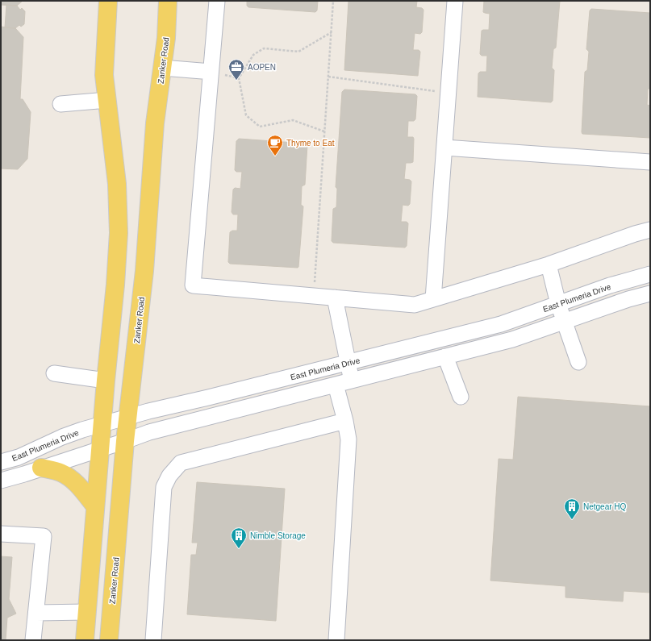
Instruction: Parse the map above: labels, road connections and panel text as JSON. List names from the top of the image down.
{
  "streets": {
    "main road": ["Zanker Road"],
    "street": ["East Plumeria Drive"]
  },
  "crossings": [
    ["Zanker Road", "East Plumeria Drive"]
  ],
  "places": {
    "office": ["AOPEN"],
    "cafe": ["Thyme to Eat"],
    "building": ["Netgear HQ", "Nimble Storage"]
  }
}
